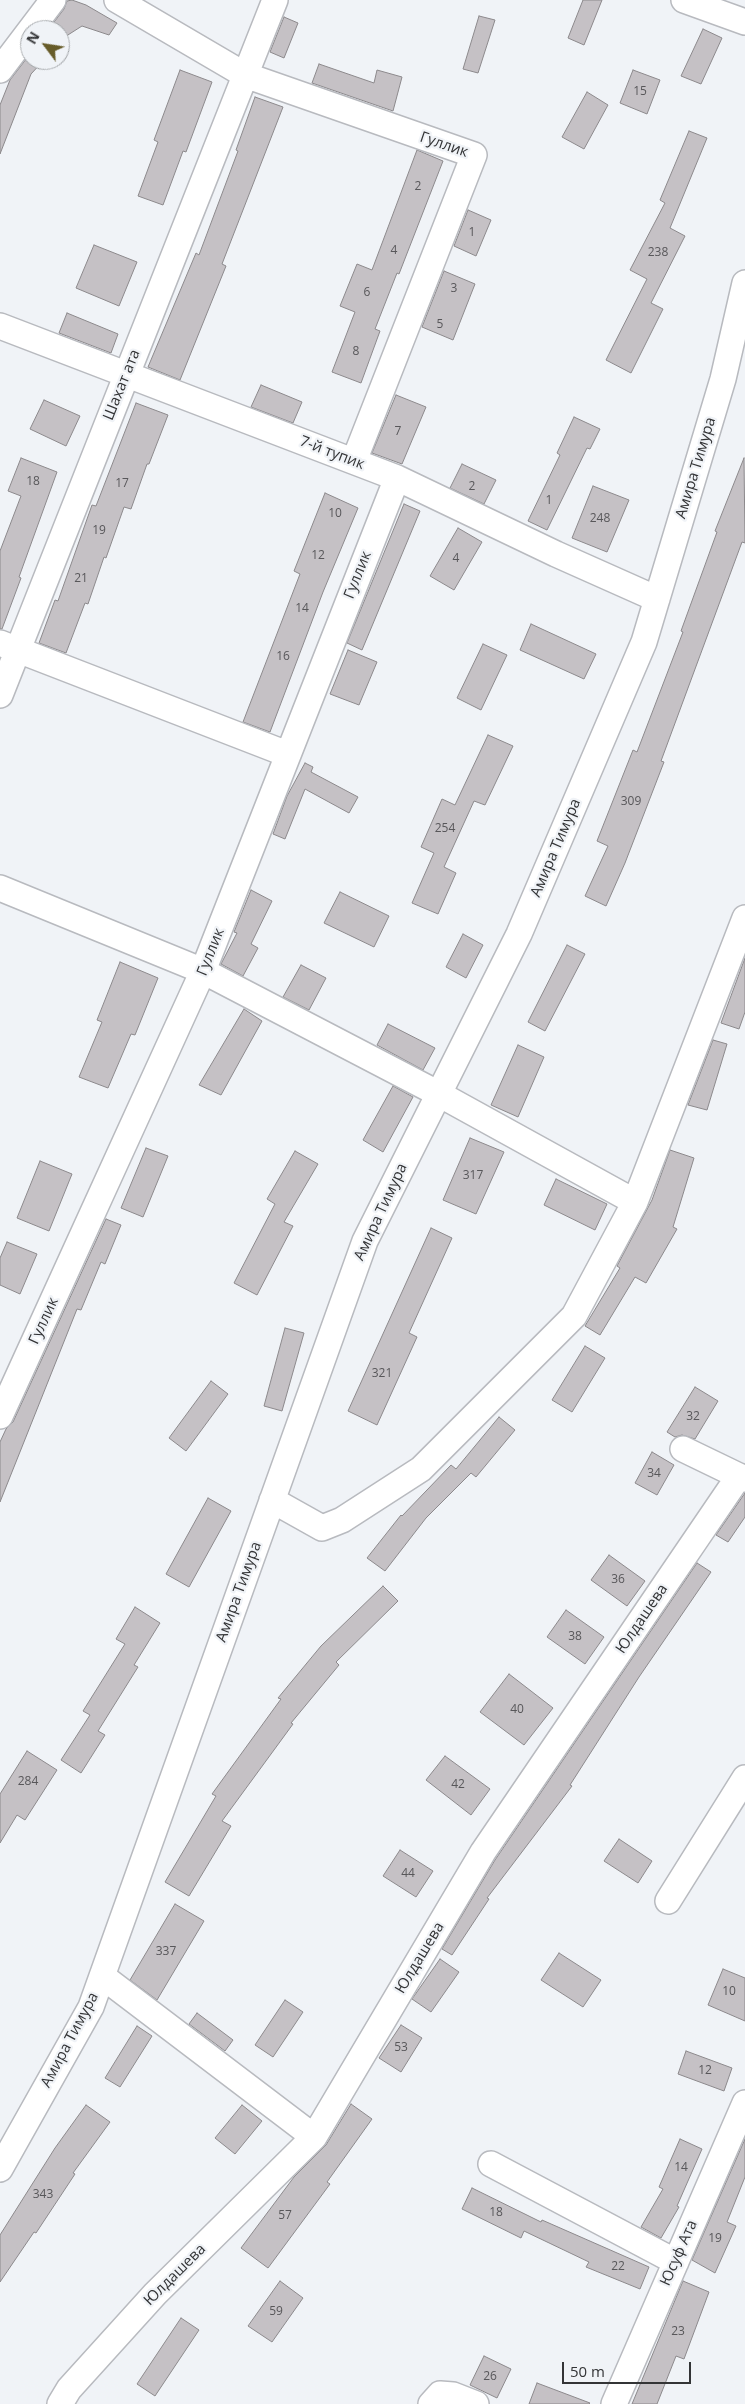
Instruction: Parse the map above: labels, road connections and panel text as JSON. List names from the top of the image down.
{
  "streets": {
    "street": [
      "Гуллик",
      "Шахат ата",
      "7-й тупик",
      "Амира Тимура",
      "Юлдашева",
      "Юсуф Ата"
    ]
  },
  "crossings": [
    ["Гуллик", "Шахат ата"],
    ["Гуллик", "7-й тупик"],
    ["Шахат ата", "7-й тупик"],
    ["7-й тупик", "Амира Тимура"]
  ],
  "house_numbers": [
    "15",
    "2",
    "1",
    "4",
    "238",
    "3",
    "6",
    "5",
    "8",
    "7",
    "18",
    "17",
    "2",
    "1",
    "10",
    "248",
    "19",
    "12",
    "4",
    "21",
    "14",
    "16",
    "309",
    "254",
    "317",
    "321",
    "32",
    "34",
    "36",
    "38",
    "40",
    "284",
    "42",
    "44",
    "337",
    "10",
    "53",
    "12",
    "14",
    "343",
    "18",
    "57",
    "19",
    "22",
    "59",
    "23",
    "26"
  ],
  "scale_bar": "50 m",
  "north": "top left"
}
